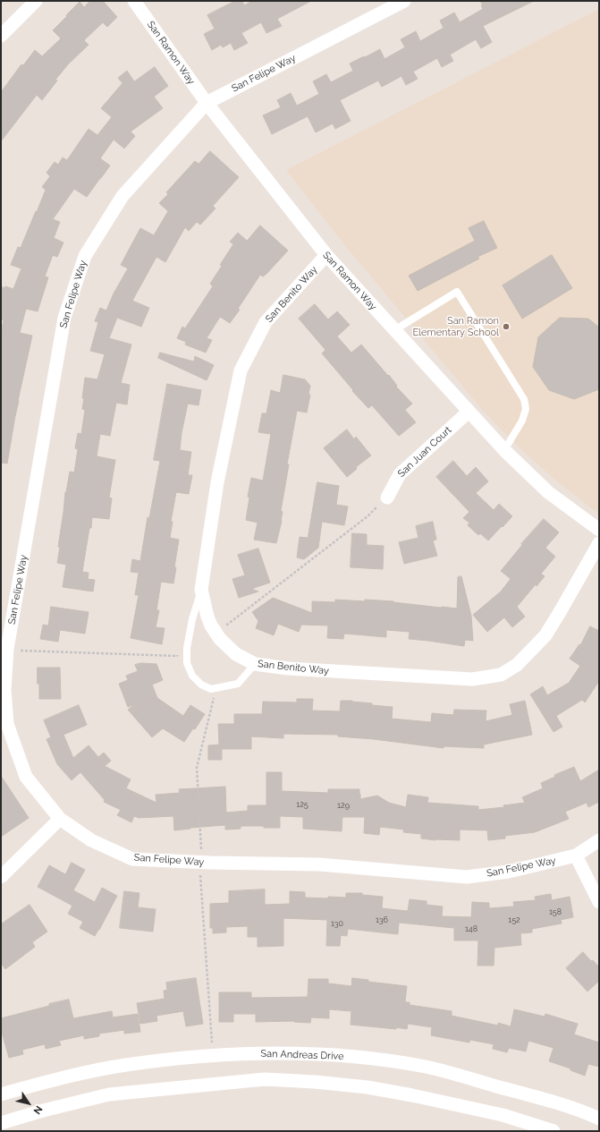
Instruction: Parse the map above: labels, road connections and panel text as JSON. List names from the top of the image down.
{
  "streets": {
    "street": [
      "San Ramon Way",
      "San Felipe Way",
      "San Benito Way",
      "San Juan Court",
      "San Andreas Drive"
    ]
  },
  "crossings": [
    ["San Ramon Way", "San Felipe Way"],
    ["San Ramon Way", "San Benito Way"],
    ["San Ramon Way", "San Juan Court"]
  ],
  "places": ["San Ramon Elementary School"],
  "house_numbers": [
    "125",
    "129",
    "158",
    "136",
    "152",
    "130",
    "148"
  ],
  "north": "bottom right"
}
